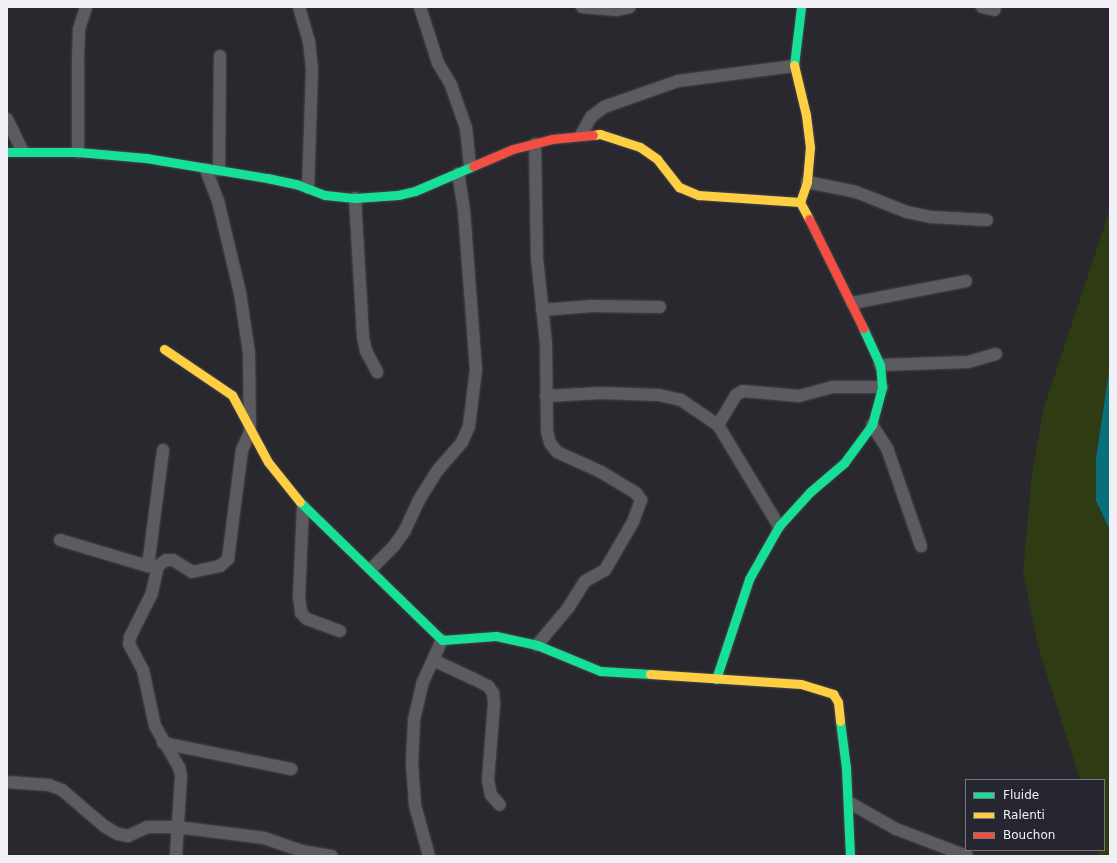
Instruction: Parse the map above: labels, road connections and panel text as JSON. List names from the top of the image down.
{
  "legend": ["Fluide", "Ralenti", "Bouchon"]
}
